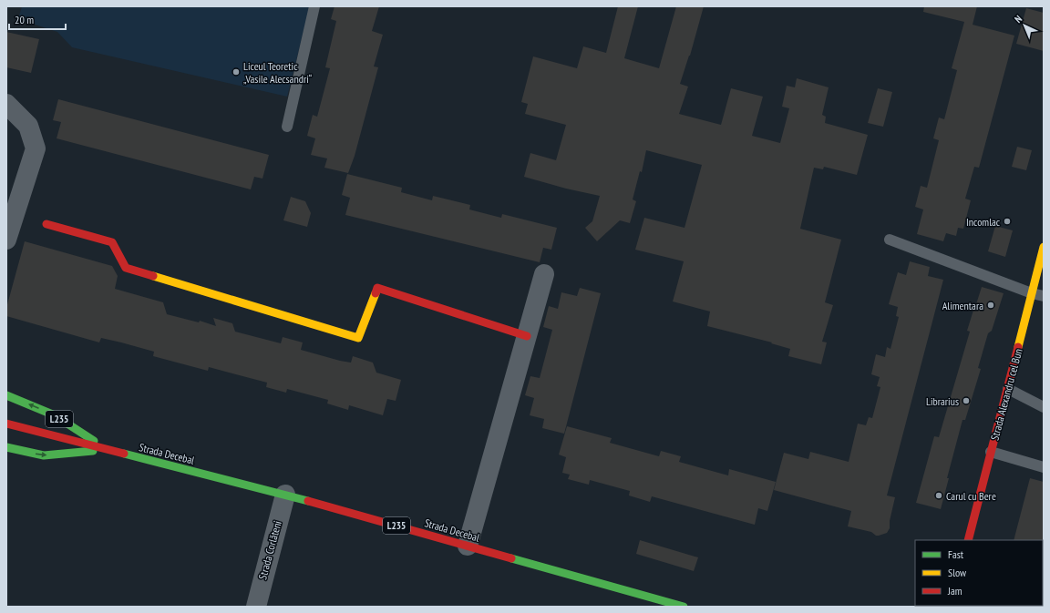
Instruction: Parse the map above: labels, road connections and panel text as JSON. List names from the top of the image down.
{
  "streets": {
    "main road": ["Strada Alexandru cel Bun", "L235", "Strada Decebal"],
    "street": ["Strada Corlăteni"]
  },
  "crossings": [
    ["Strada Decebal", "Strada Corlăteni"]
  ],
  "places": [
    "Liceul Teoretic „Vasile Alecsandri“",
    "Incomlac",
    "Alimentara",
    "Librarius",
    "Carul cu Bere"
  ],
  "legend": ["Fast", "Slow", "Jam"],
  "scale_bar": "20 m",
  "north": "top left"
}
